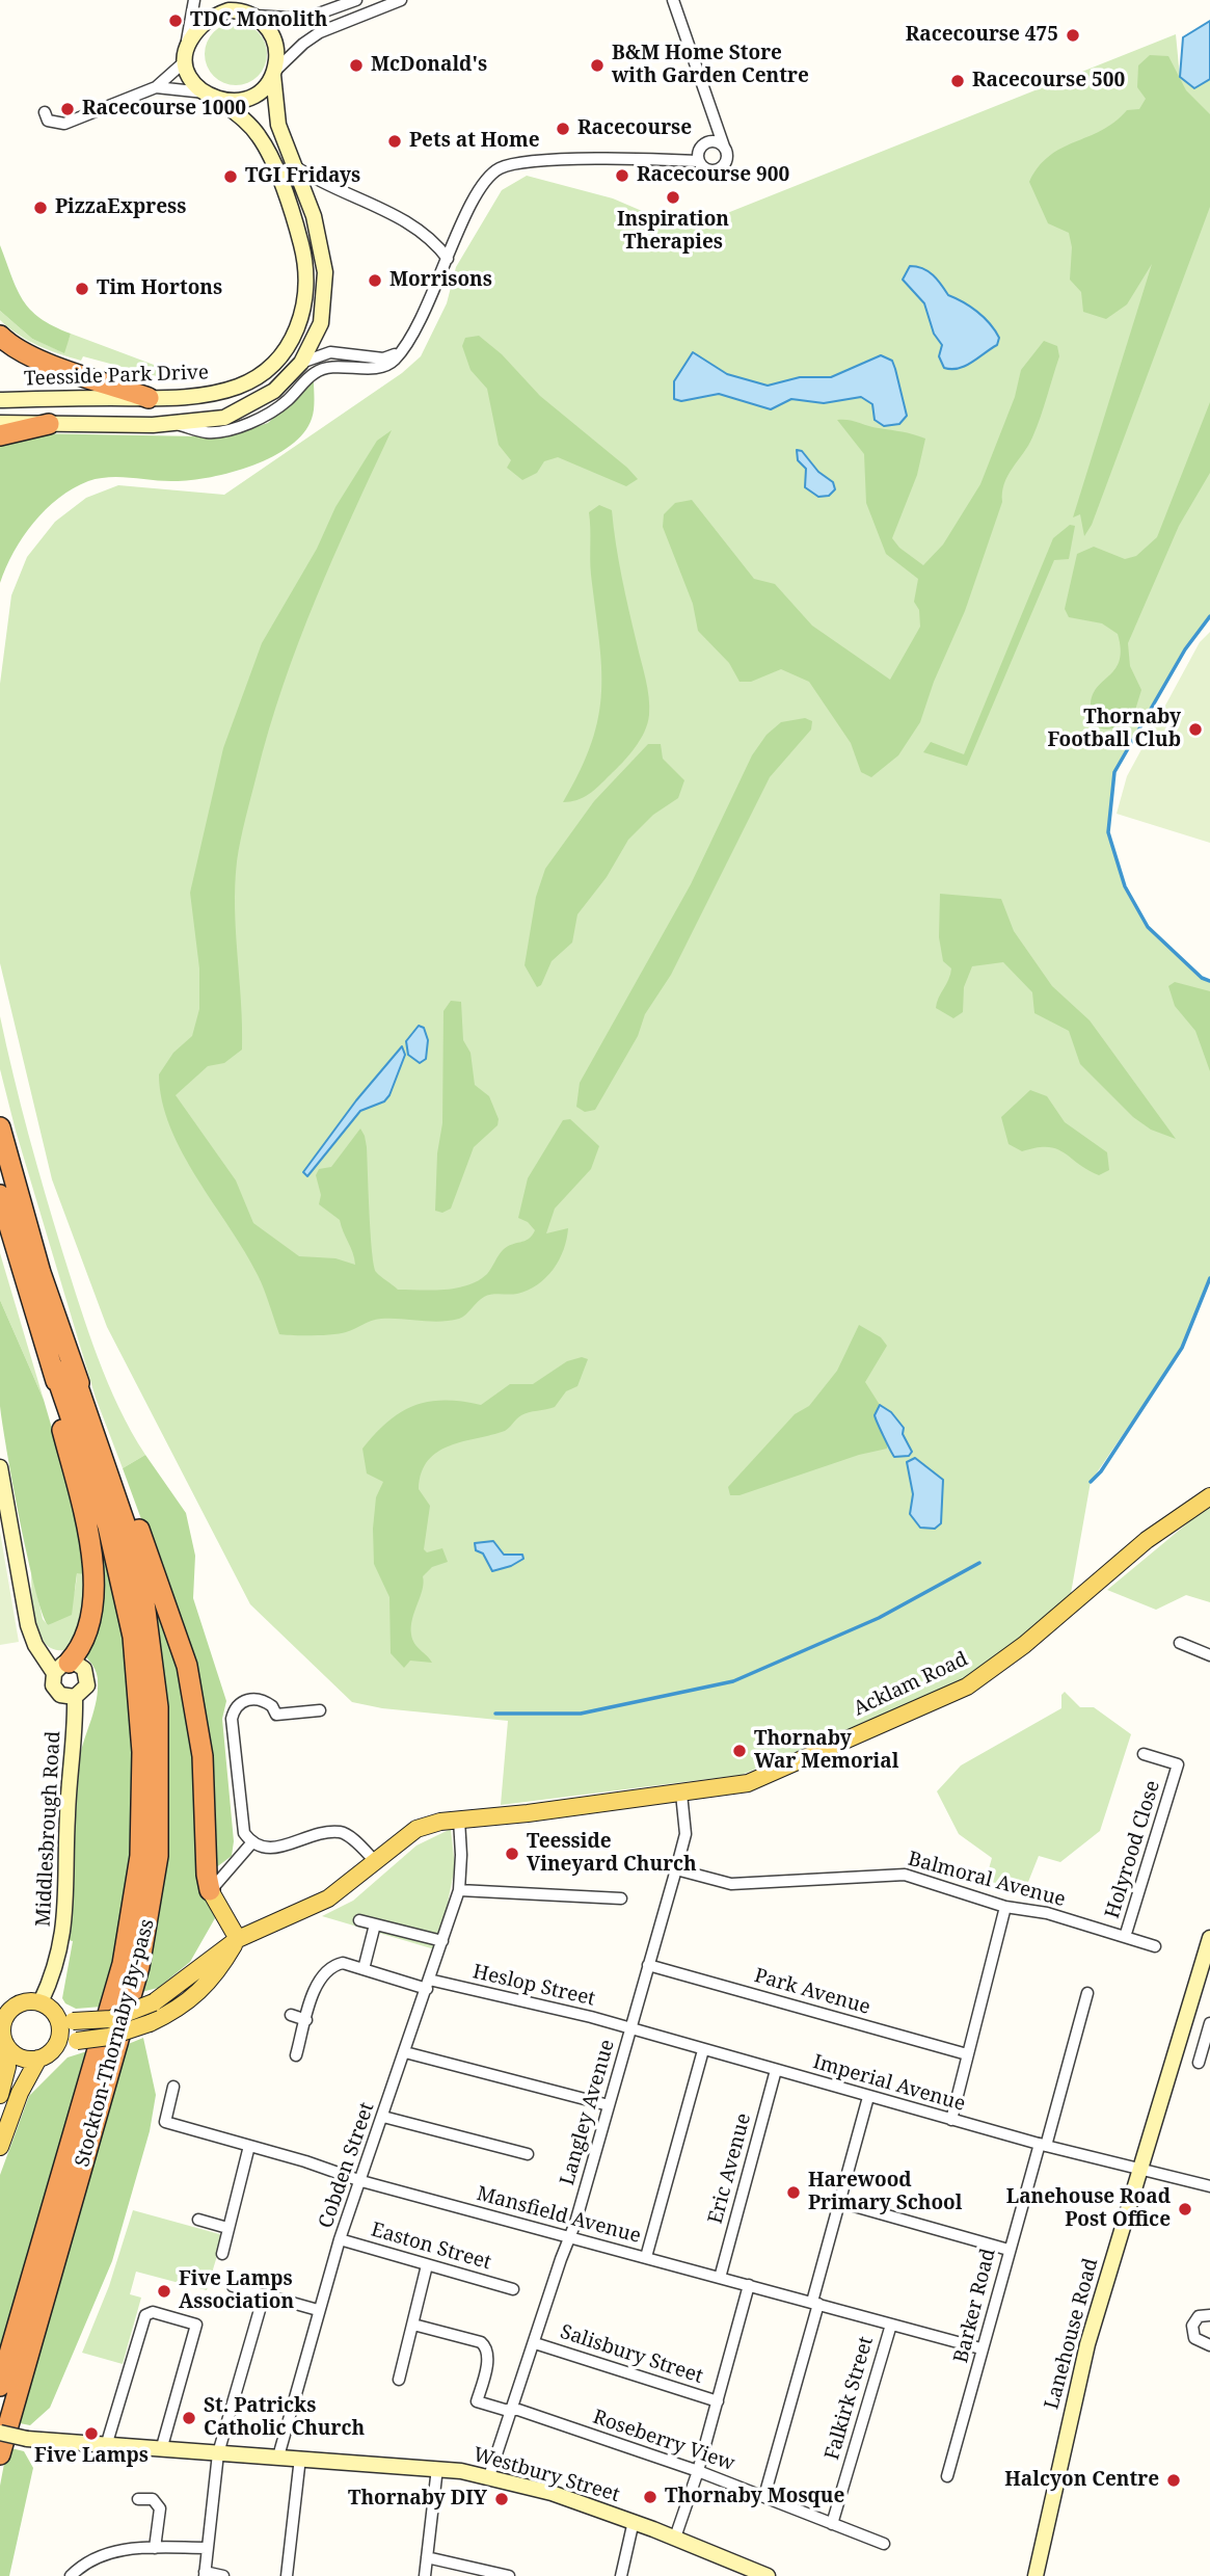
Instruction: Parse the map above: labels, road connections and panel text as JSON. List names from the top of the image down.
{
  "streets": {
    "highway": ["Stockton-Thornaby By-pass"],
    "main road": ["Acklam Road"],
    "street": [
      "Teesside Park Drive",
      "Middlesbrough Road",
      "Holyrood Close",
      "Balmoral Avenue",
      "Heslop Street",
      "Park Avenue",
      "Imperial Avenue",
      "Langley Avenue",
      "Cobden Street",
      "Eric Avenue",
      "Mansfield Avenue",
      "Easton Street",
      "Barker Road",
      "Lanehouse Road",
      "Salisbury Street",
      "Falkirk Street",
      "Roseberry View",
      "Westbury Street"
    ]
  },
  "crossings": [
    ["Acklam Road", "Middlesbrough Road"],
    ["Acklam Road", "Langley Avenue"],
    ["Acklam Road", "Cobden Street"],
    ["Holyrood Close", "Balmoral Avenue"],
    ["Balmoral Avenue", "Langley Avenue"],
    ["Heslop Street", "Imperial Avenue"],
    ["Heslop Street", "Langley Avenue"],
    ["Heslop Street", "Cobden Street"],
    ["Park Avenue", "Langley Avenue"],
    ["Imperial Avenue", "Langley Avenue"],
    ["Imperial Avenue", "Eric Avenue"],
    ["Imperial Avenue", "Barker Road"],
    ["Imperial Avenue", "Lanehouse Road"],
    ["Langley Avenue", "Mansfield Avenue"],
    ["Langley Avenue", "Salisbury Street"],
    ["Langley Avenue", "Roseberry View"],
    ["Langley Avenue", "Westbury Street"],
    ["Cobden Street", "Mansfield Avenue"],
    ["Cobden Street", "Easton Street"],
    ["Cobden Street", "Westbury Street"],
    ["Eric Avenue", "Mansfield Avenue"],
    ["Mansfield Avenue", "Barker Road"],
    ["Mansfield Avenue", "Falkirk Street"],
    ["Falkirk Street", "Roseberry View"]
  ],
  "places": [
    "TDC Monolith",
    "Racecourse 475",
    "McDonald's",
    "B&M Home Store with Garden Centre",
    "Racecourse 500",
    "Racecourse 1000",
    "Racecourse",
    "Pets at Home",
    "Racecourse 900",
    "TGI Fridays",
    "Inspiration Therapies",
    "PizzaExpress",
    "Morrisons",
    "Tim Hortons",
    "Thornaby Football Club",
    "Thornaby War Memorial",
    "Teesside Vineyard Church",
    "Harewood Primary School",
    "Lanehouse Road Post Office",
    "Five Lamps Association",
    "St. Patricks Catholic Church",
    "Five Lamps",
    "Halcyon Centre",
    "Thornaby Mosque",
    "Thornaby DIY"
  ]
}
